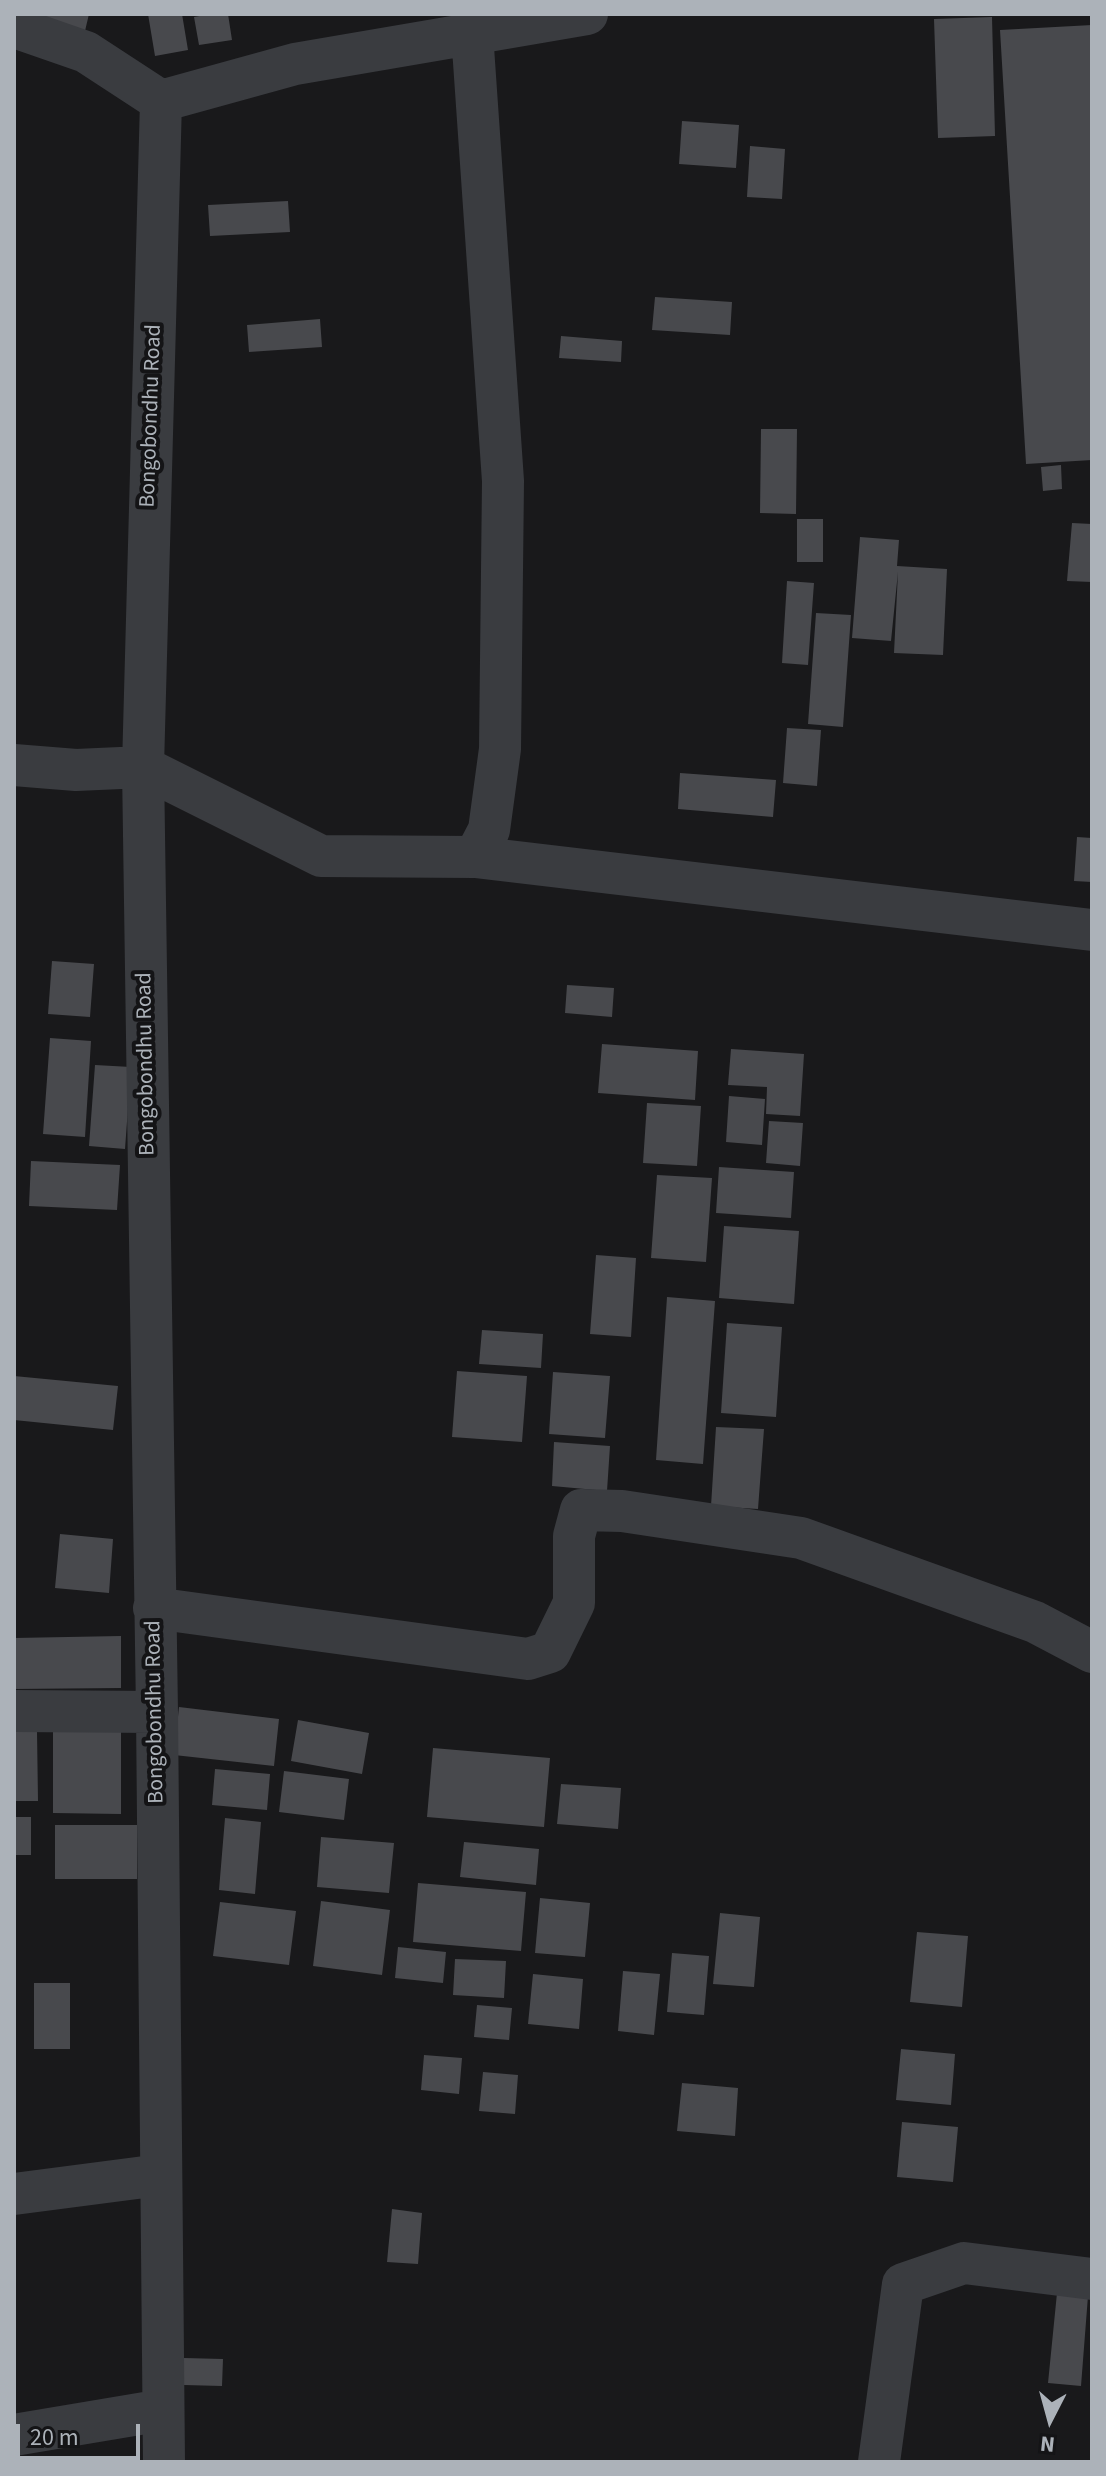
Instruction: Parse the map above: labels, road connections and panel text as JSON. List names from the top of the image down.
{
  "streets": {
    "street": ["Bongobondhu Road"]
  },
  "scale_bar": "20 m",
  "north": "bottom"
}
